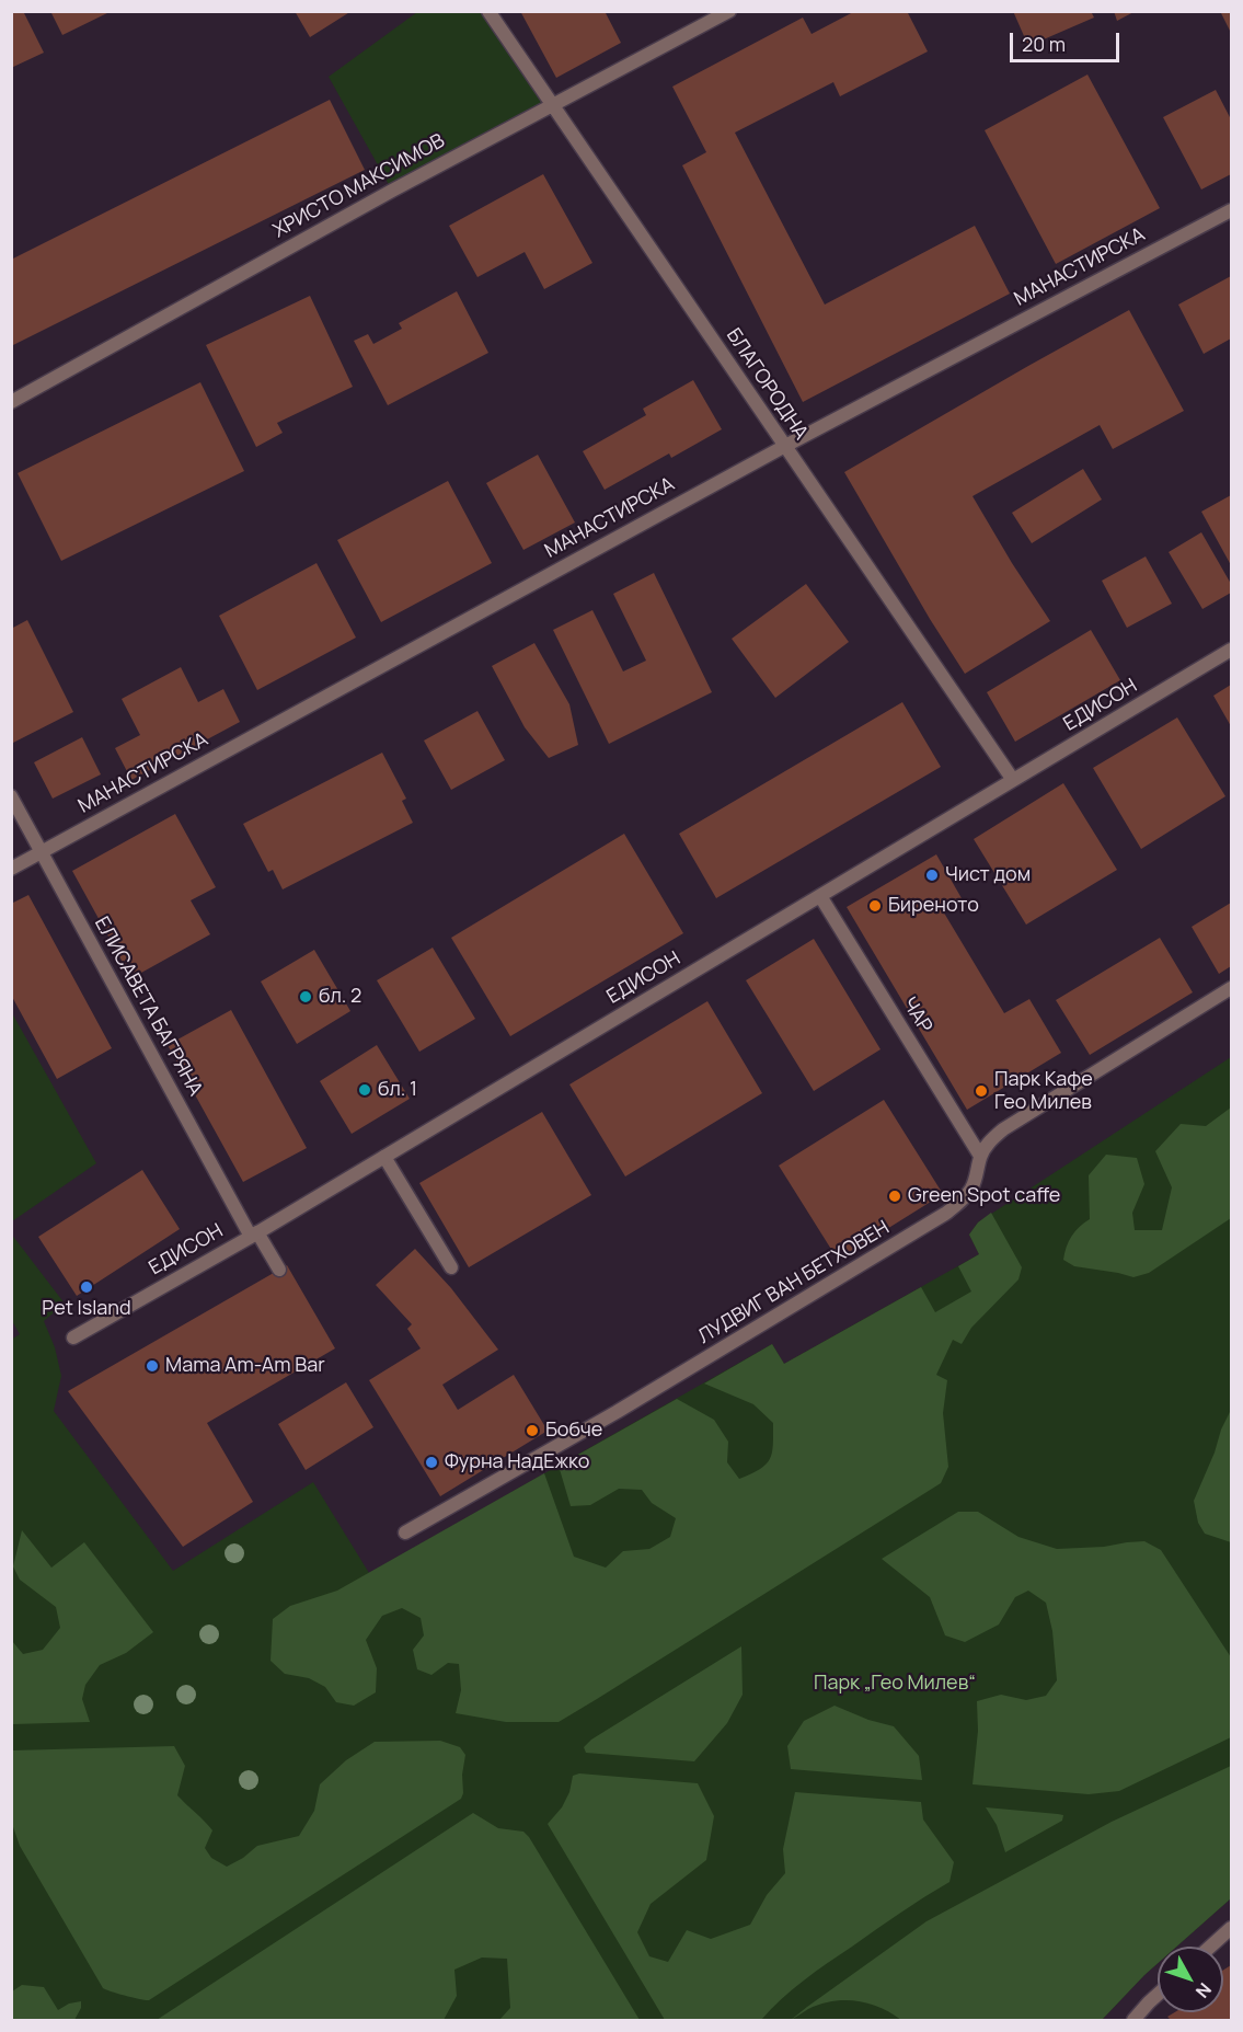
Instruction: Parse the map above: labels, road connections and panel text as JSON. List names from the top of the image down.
{
  "streets": {
    "street": [
      "ХРИСТО МАКСИМОВ",
      "МАНАСТИРСКА",
      "БЛАГОРОДНА",
      "ЕДИСОН",
      "ЕЛИСАВЕТА БАГРЯНА",
      "ЧАР",
      "ЛУДВИГ ВАН БЕТХОВЕН"
    ]
  },
  "crossings": [
    ["ХРИСТО МАКСИМОВ", "БЛАГОРОДНА"],
    ["МАНАСТИРСКА", "БЛАГОРОДНА"],
    ["МАНАСТИРСКА", "ЕЛИСАВЕТА БАГРЯНА"],
    ["БЛАГОРОДНА", "ЕДИСОН"],
    ["ЕДИСОН", "ЕЛИСАВЕТА БАГРЯНА"],
    ["ЕДИСОН", "ЧАР"],
    ["ЧАР", "ЛУДВИГ ВАН БЕТХОВЕН"]
  ],
  "parks": ["Парк „Гео Милев“"],
  "places": [
    "Чист дом",
    "Биреното",
    "бл. 2",
    "бл. 1",
    "Парк Кафе Гео Милев",
    "Green Spot caffe",
    "Pet Island",
    "Mama Am-Am Bar",
    "Бобче",
    "Фурна НадЕжко"
  ],
  "scale_bar": "20 m",
  "north": "bottom right"
}
